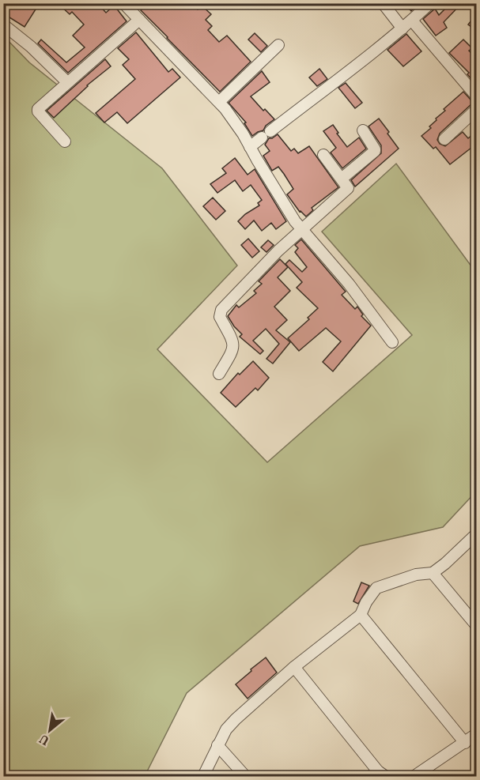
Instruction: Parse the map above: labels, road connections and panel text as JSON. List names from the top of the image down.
{
  "north": "bottom left"
}
